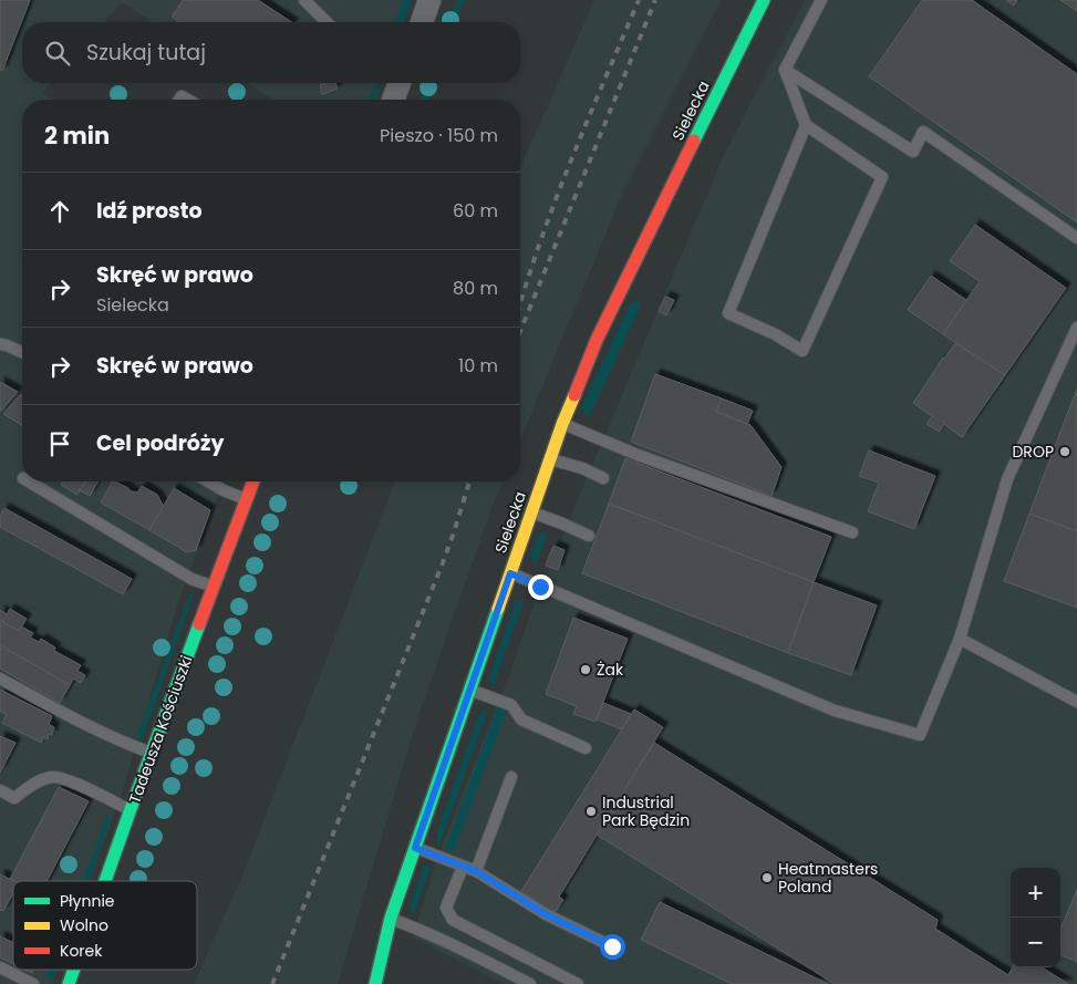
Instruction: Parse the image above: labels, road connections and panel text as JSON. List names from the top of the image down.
{
  "streets": {
    "street": ["Sielecka", "Tadeusza Kościuszki"]
  },
  "places": [
    "DROP",
    "Żak",
    "Industrial Park Będzin",
    "Heatmasters Poland"
  ],
  "legend": ["Płynnie", "Wolno", "Korek"],
  "page": {
    "search": "Szukaj tutaj",
    "heading": ["2 min", "Pieszo · 150 m"],
    "list": [
      ["Idź prosto", "60 m"],
      ["Skręć w prawo", "Sielecka", "80 m"],
      ["Skręć w prawo", "10 m"],
      "Cel podróży"
    ],
    "map_buttons": ["+", "−"]
  }
}
